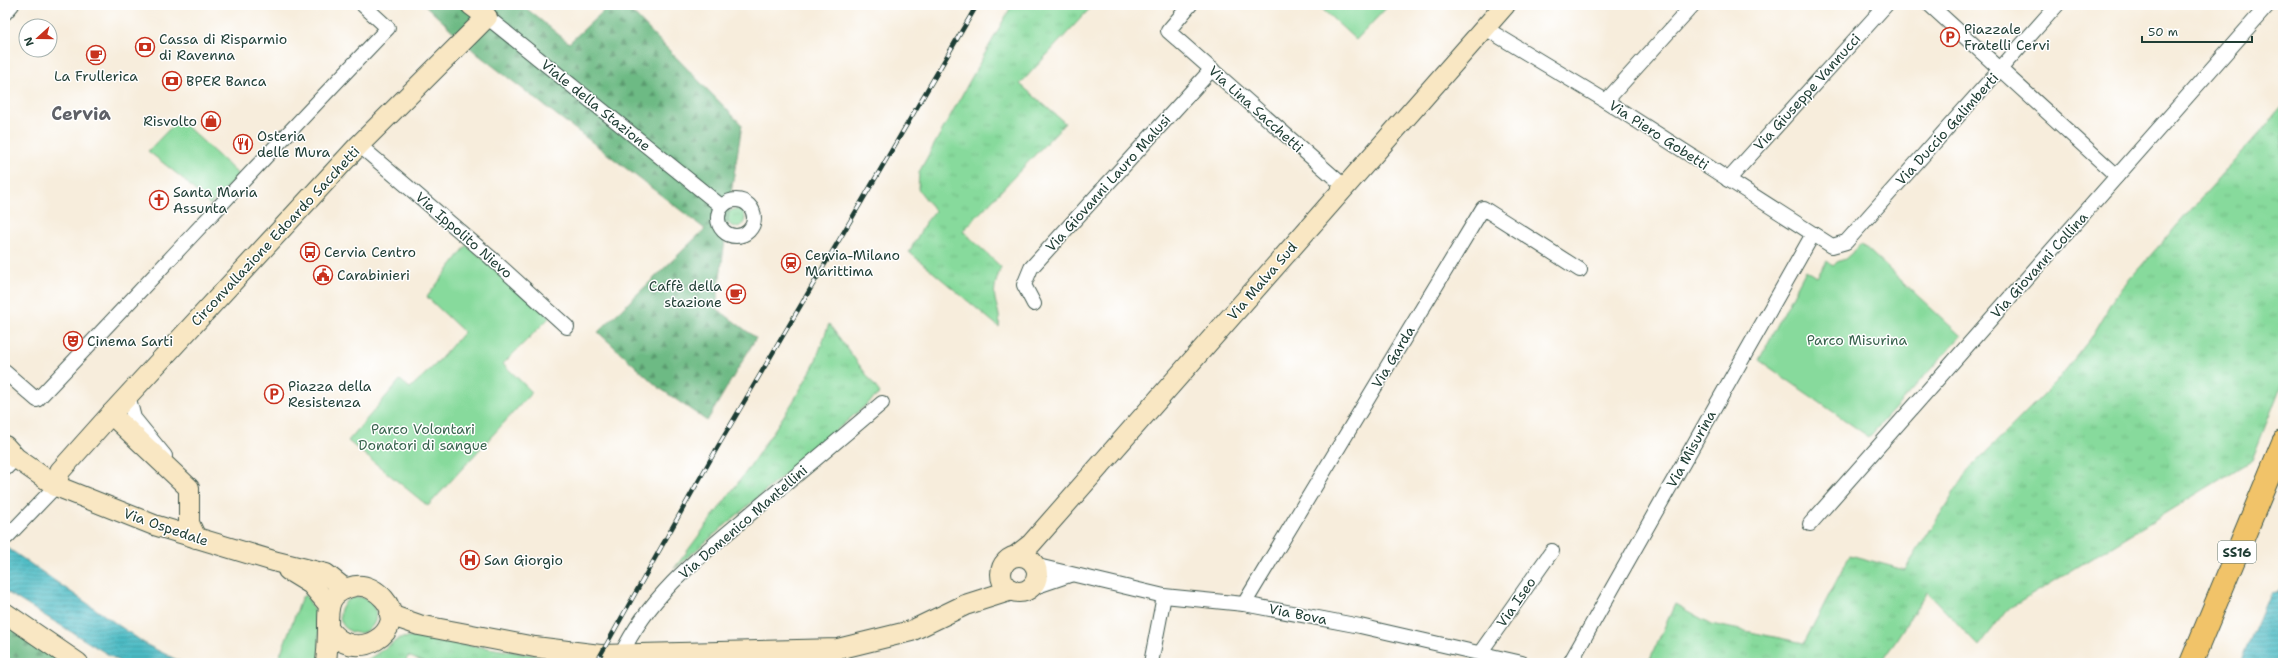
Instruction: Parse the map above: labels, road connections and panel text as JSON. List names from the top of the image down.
{
  "streets": {
    "main road": ["SS16"],
    "street": [
      "Via Giuseppe Vannucci",
      "Viale della Stazione",
      "Via Lina Sacchetti",
      "Via Duccio Galimberti",
      "Via Piero Gobetti",
      "Via Giovanni Lauro Malusi",
      "Via Ippolito Nievo",
      "Circonvallazione Edoardo Sacchetti",
      "Via Giovanni Collina",
      "Via Malva Sud",
      "Via Garda",
      "Via Misurina",
      "Via Domenico Mantellini",
      "Via Ospedale",
      "Via Iseo",
      "Via Bova"
    ]
  },
  "crossings": [
    ["Via Giuseppe Vannucci", "Via Piero Gobetti"],
    ["Viale della Stazione", "Circonvallazione Edoardo Sacchetti"],
    ["Via Lina Sacchetti", "Via Giovanni Lauro Malusi"],
    ["Via Lina Sacchetti", "Via Malva Sud"],
    ["Via Duccio Galimberti", "Via Piero Gobetti"],
    ["Via Piero Gobetti", "Via Malva Sud"],
    ["Via Piero Gobetti", "Via Misurina"],
    ["Via Ippolito Nievo", "Circonvallazione Edoardo Sacchetti"],
    ["Circonvallazione Edoardo Sacchetti", "Via Ospedale"],
    ["Via Malva Sud", "Via Bova"],
    ["Via Garda", "Via Bova"],
    ["Via Iseo", "Via Bova"]
  ],
  "districts": ["Cervia"],
  "parks": ["Parco Misurina", "Parco Volontari Donatori di sangue"],
  "places": {
    "parking": ["Piazzale Fratelli Cervi", "Piazza della Resistenza"],
    "bank": ["Cassa di Risparmio di Ravenna", "BPER Banca"],
    "cafe": ["La Frullerica", "Caffè della stazione"],
    "shop": ["Risvolto"],
    "restaurant": ["Osteria delle Mura"],
    "church": ["Santa Maria Assunta"],
    "bus stop": ["Cervia Centro"],
    "station": ["Cervia-Milano Marittima"],
    "public building": ["Carabinieri"],
    "theatre": ["Cinema Sarti"],
    "hospital": ["San Giorgio"]
  },
  "scale_bar": "50 m",
  "north": "left"
}
